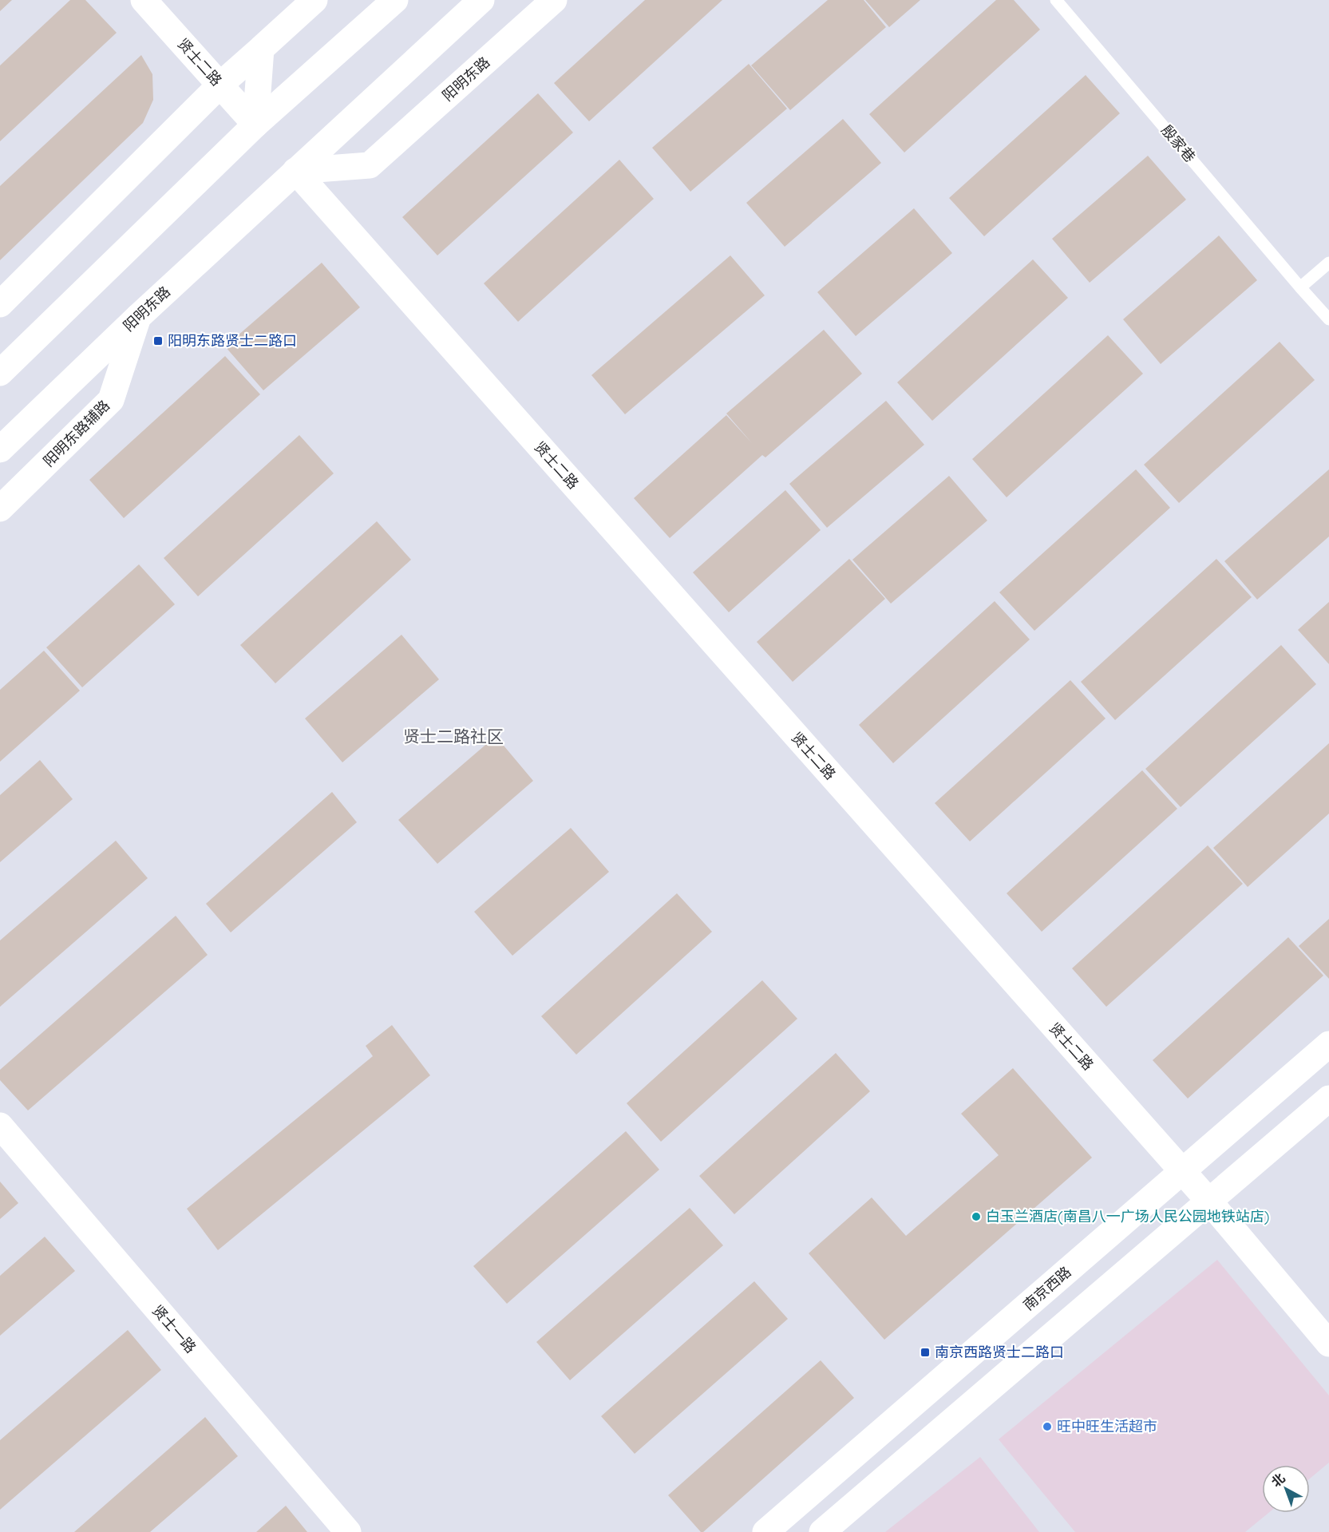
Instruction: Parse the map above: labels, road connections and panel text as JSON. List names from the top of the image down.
{
  "streets": {
    "main road": [
      "贤士二路",
      "阳明东路",
      "阳明东路辅路",
      "南京西路",
      "贤士一路"
    ],
    "lane": ["殷家巷"]
  },
  "crossings": [
    ["贤士二路", "阳明东路"],
    ["贤士二路", "南京西路"],
    ["阳明东路", "阳明东路辅路"]
  ],
  "districts": ["贤士二路社区"],
  "places": {
    "transit": ["阳明东路贤士二路口", "南京西路贤士二路口"],
    "other": ["白玉兰酒店(南昌八一广场人民公园地铁站店)", "旺中旺生活超市"]
  },
  "north": "top left"
}
